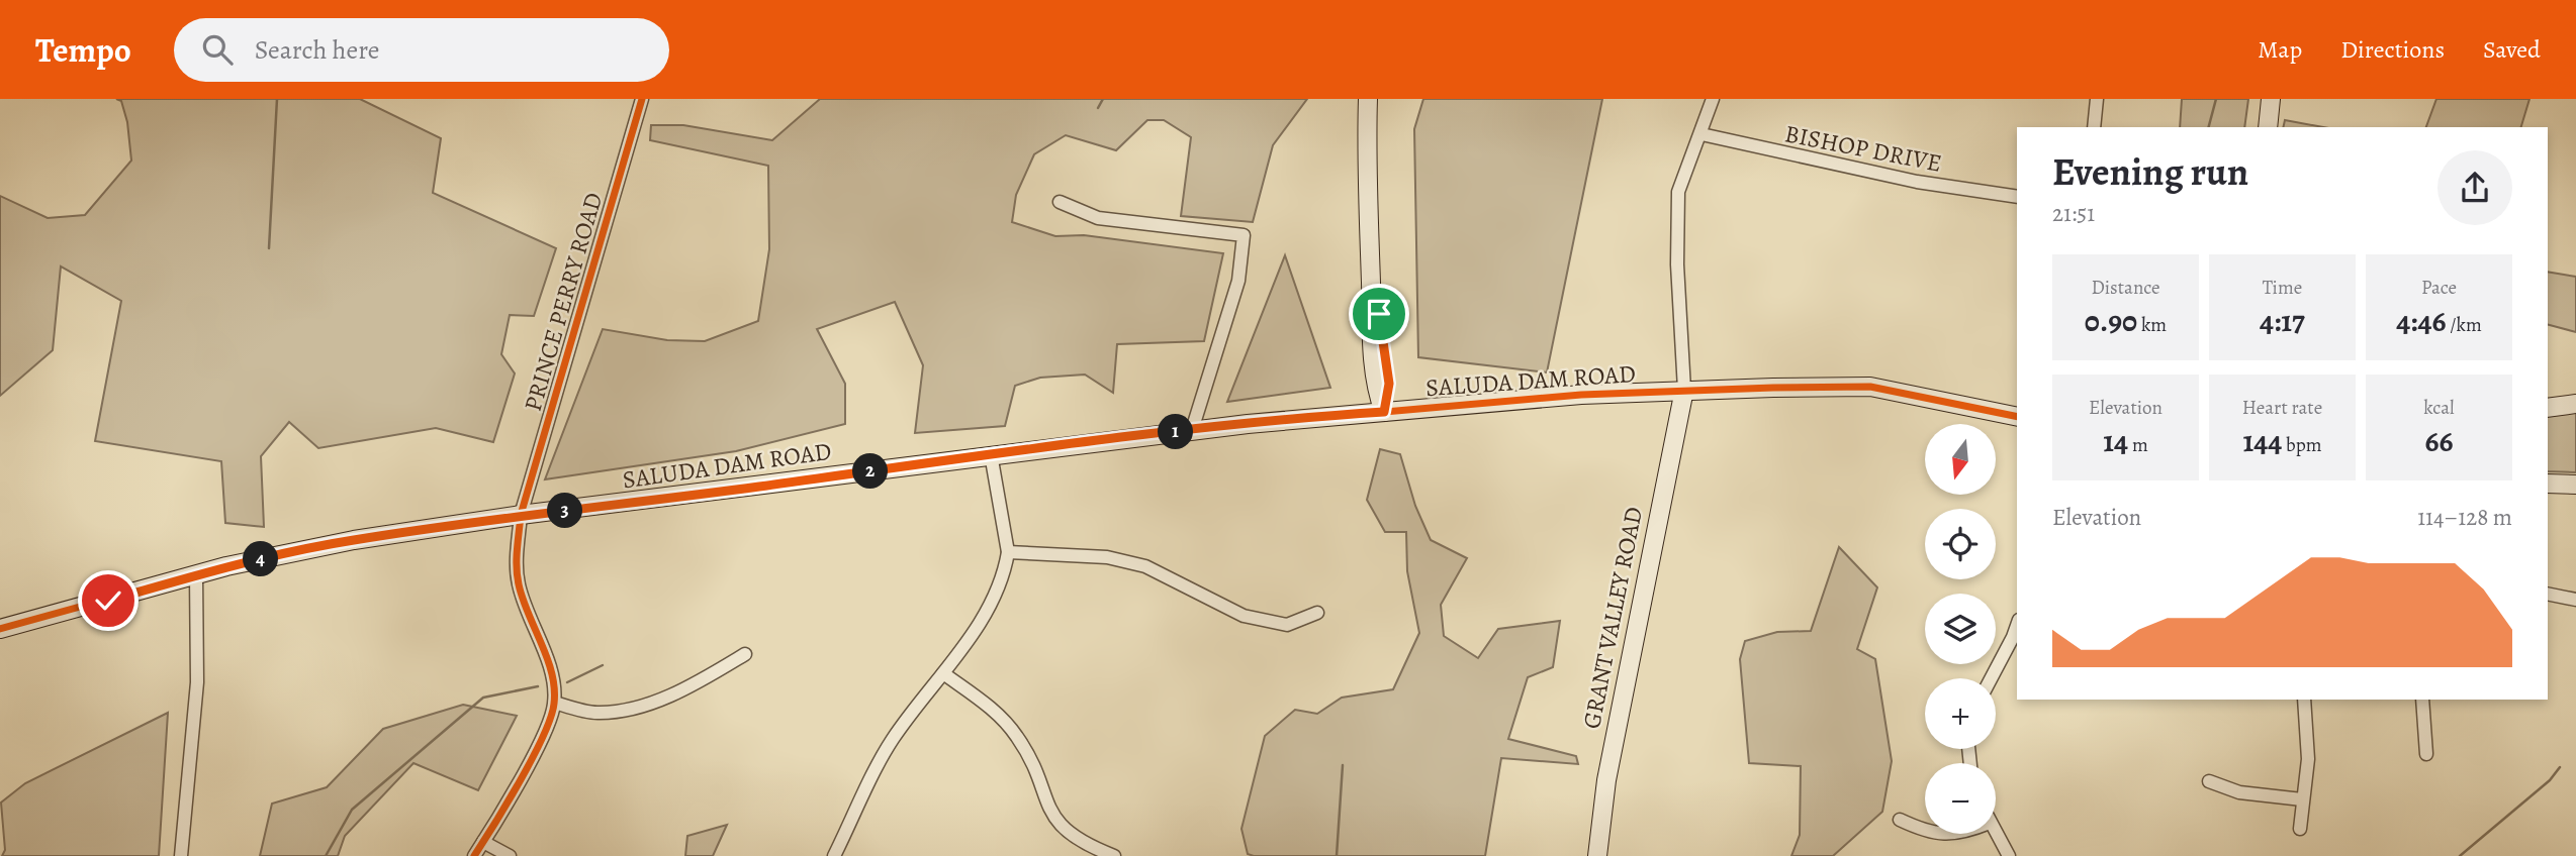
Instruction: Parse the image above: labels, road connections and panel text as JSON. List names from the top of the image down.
{
  "streets": {
    "street": [
      "BISHOP DRIVE",
      "PRINCE PERRY ROAD",
      "SALUDA DAM ROAD",
      "GRANT VALLEY ROAD"
    ]
  },
  "crossings": [
    ["PRINCE PERRY ROAD", "SALUDA DAM ROAD"],
    ["SALUDA DAM ROAD", "GRANT VALLEY ROAD"]
  ],
  "north": "bottom",
  "page": {
    "header": "Tempo",
    "search": "Search here",
    "nav": ["Map", "Directions", "Saved"],
    "heading": ["Evening run", "21:51"],
    "stats": [
      ["Distance", "0.90 km"],
      ["Time", "4:17"],
      ["Pace", "4:46 /km"],
      ["Elevation", "14 m"],
      ["Heart rate", "144 bpm"],
      ["kcal", "66"]
    ],
    "pins": [
      "1",
      "2",
      "3",
      "4"
    ],
    "map_buttons": ["+", "−"],
    "chart": ["Elevation", "114–128 m"]
  }
}
